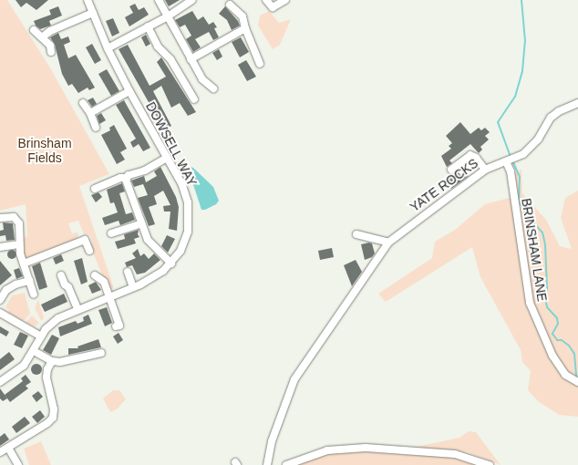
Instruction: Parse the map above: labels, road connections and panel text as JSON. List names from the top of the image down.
{
  "streets": {
    "street": ["DOWSELL WAY", "YATE ROCKS", "BRINSHAM LANE"]
  },
  "crossings": [
    ["YATE ROCKS", "BRINSHAM LANE"]
  ],
  "parks": ["Brinsham Fields"]
}
